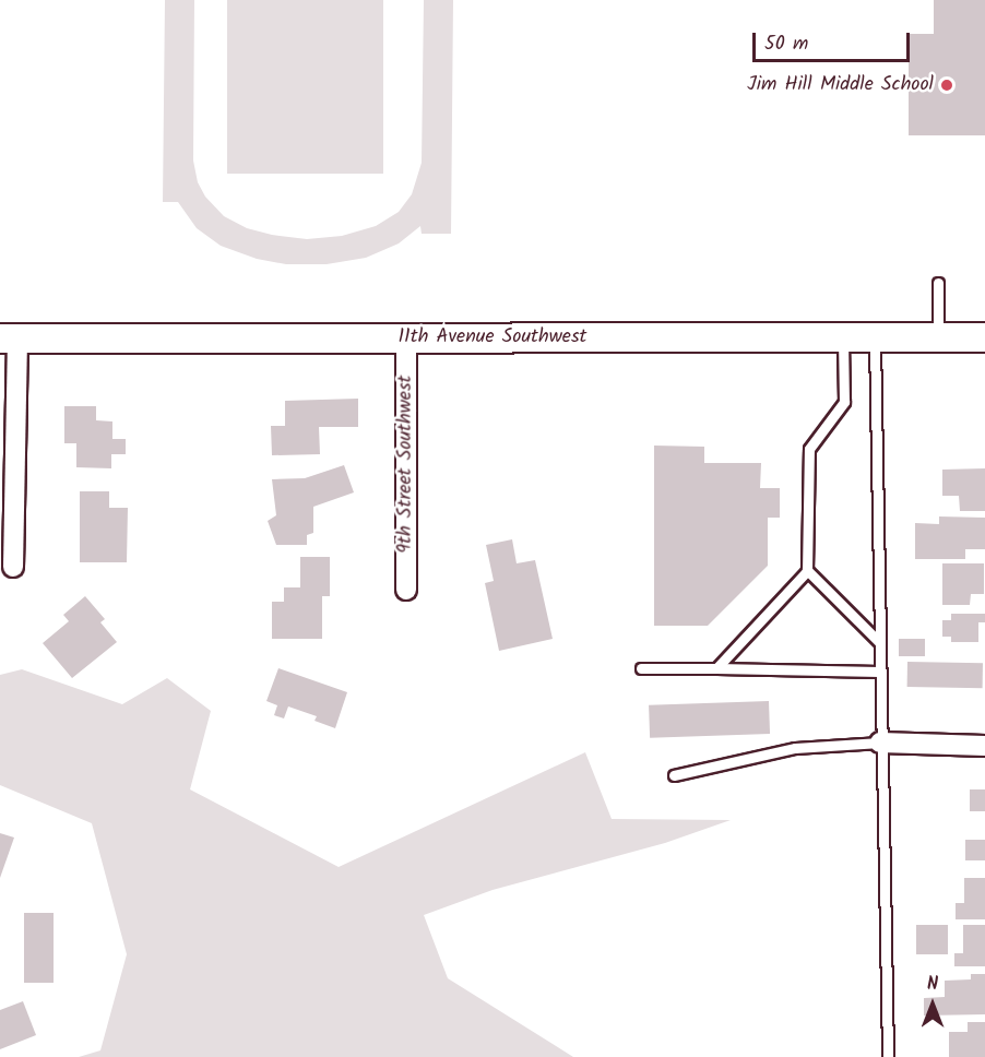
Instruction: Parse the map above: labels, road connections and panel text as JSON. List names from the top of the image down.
{
  "streets": {
    "street": ["11th Avenue Southwest", "9th Street Southwest"]
  },
  "crossings": [
    ["11th Avenue Southwest", "9th Street Southwest"]
  ],
  "places": ["Jim Hill Middle School"],
  "scale_bar": "50 m",
  "north": "top"
}
